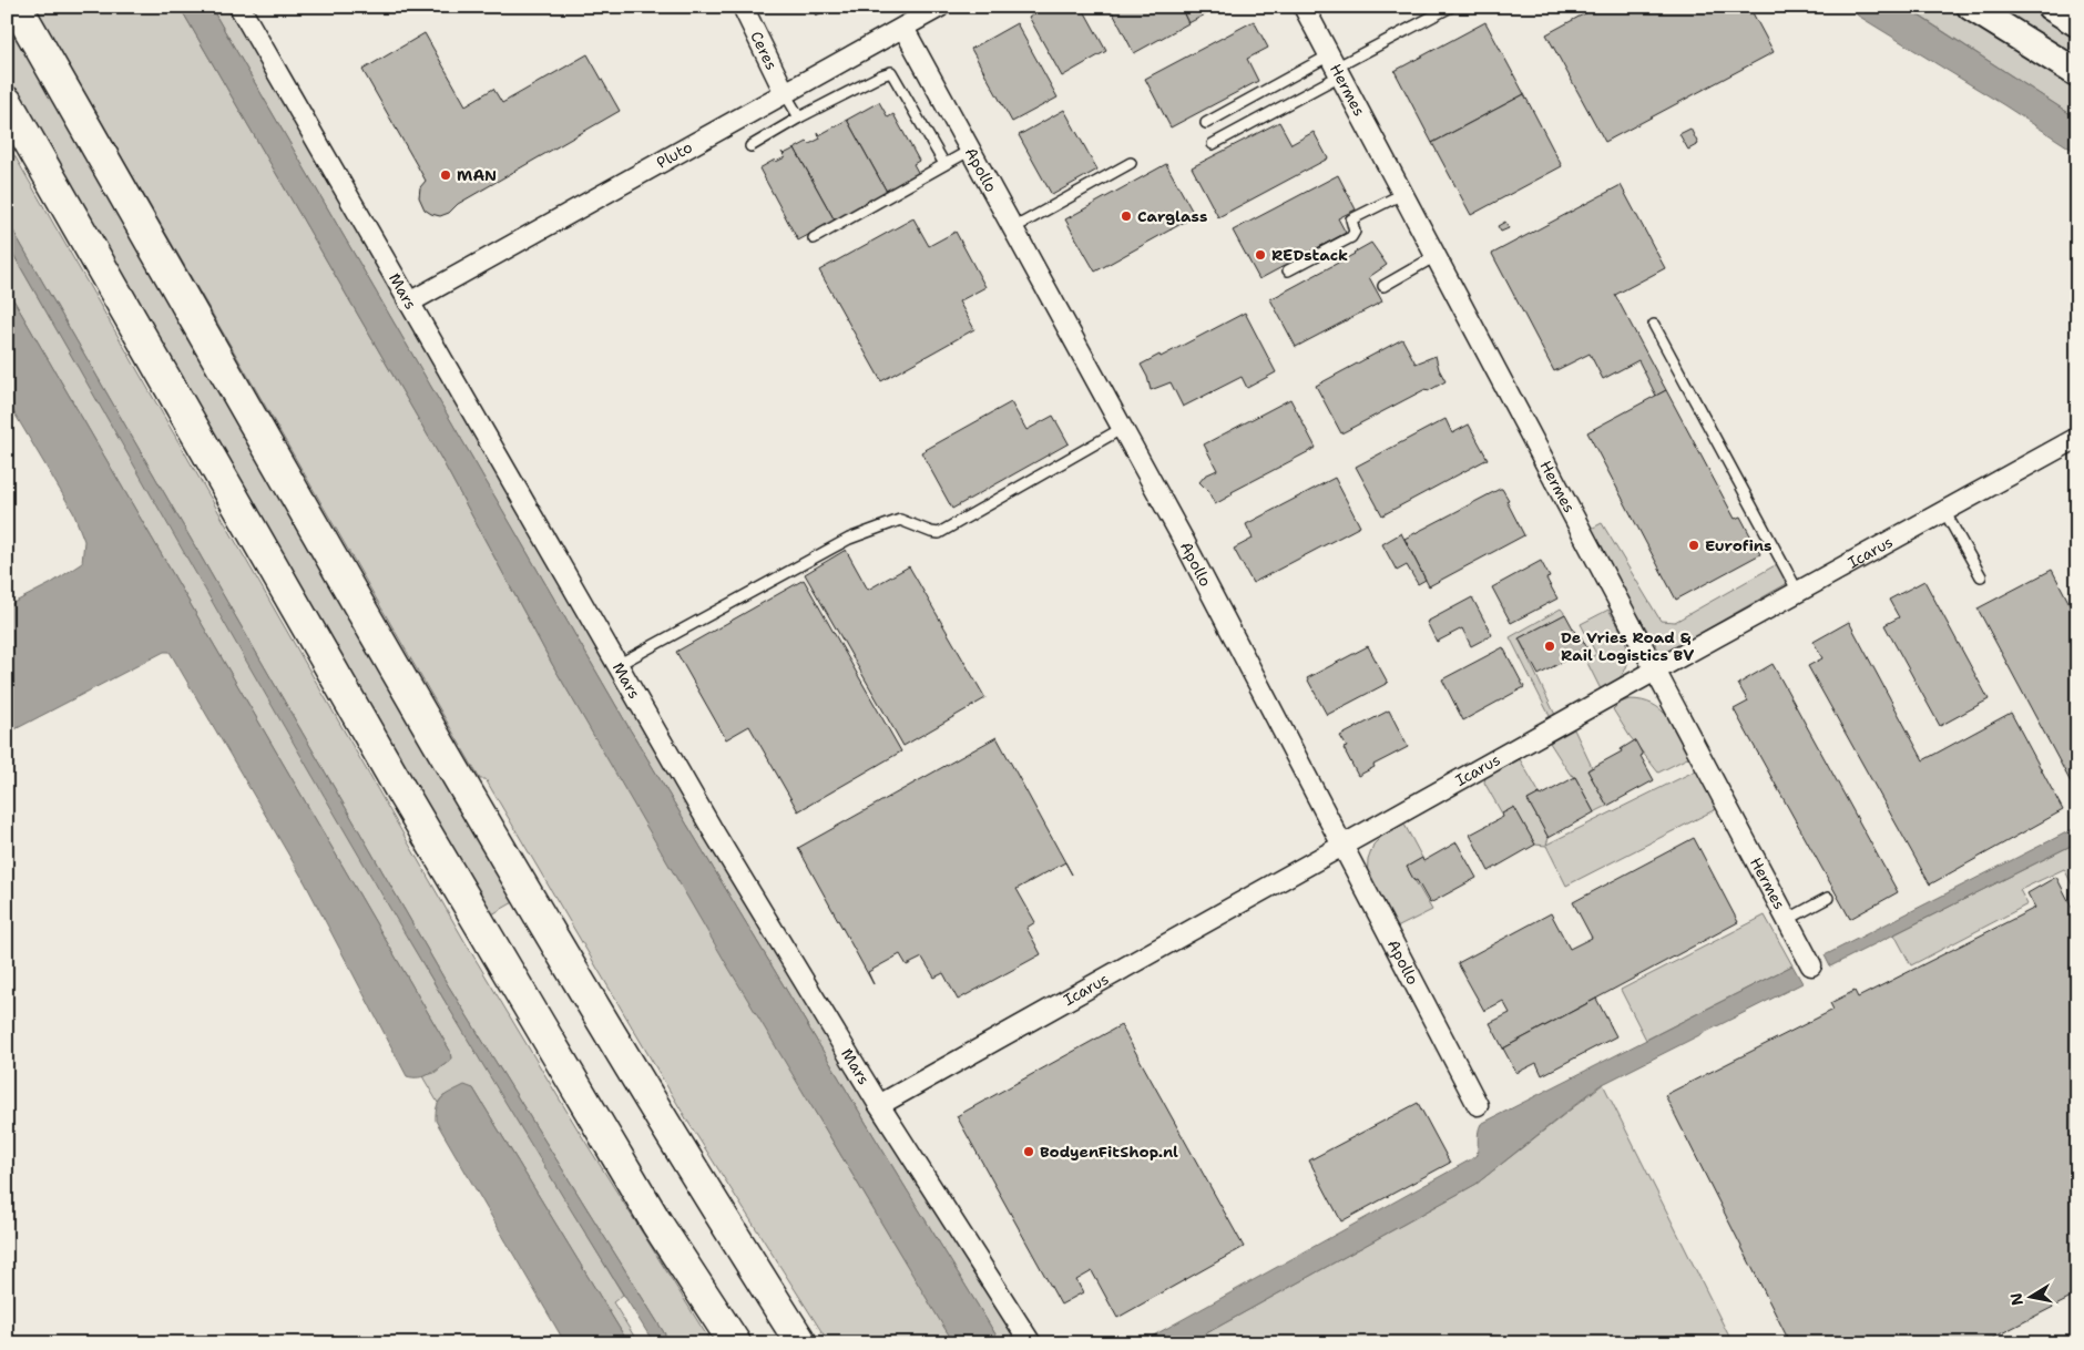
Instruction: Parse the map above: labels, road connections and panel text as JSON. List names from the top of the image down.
{
  "streets": {
    "street": [
      "Ceres",
      "Hermes",
      "Pluto",
      "Apollo",
      "Mars",
      "Icarus"
    ]
  },
  "crossings": [
    ["Ceres", "Pluto"],
    ["Hermes", "Icarus"],
    ["Pluto", "Apollo"],
    ["Pluto", "Mars"],
    ["Apollo", "Icarus"],
    ["Mars", "Icarus"]
  ],
  "places": [
    "MAN",
    "Carglass",
    "REDstack",
    "Eurofins",
    "De Vries Road & Rail Logistics BV",
    "BodyenFitShop.nl"
  ],
  "north": "left"
}
